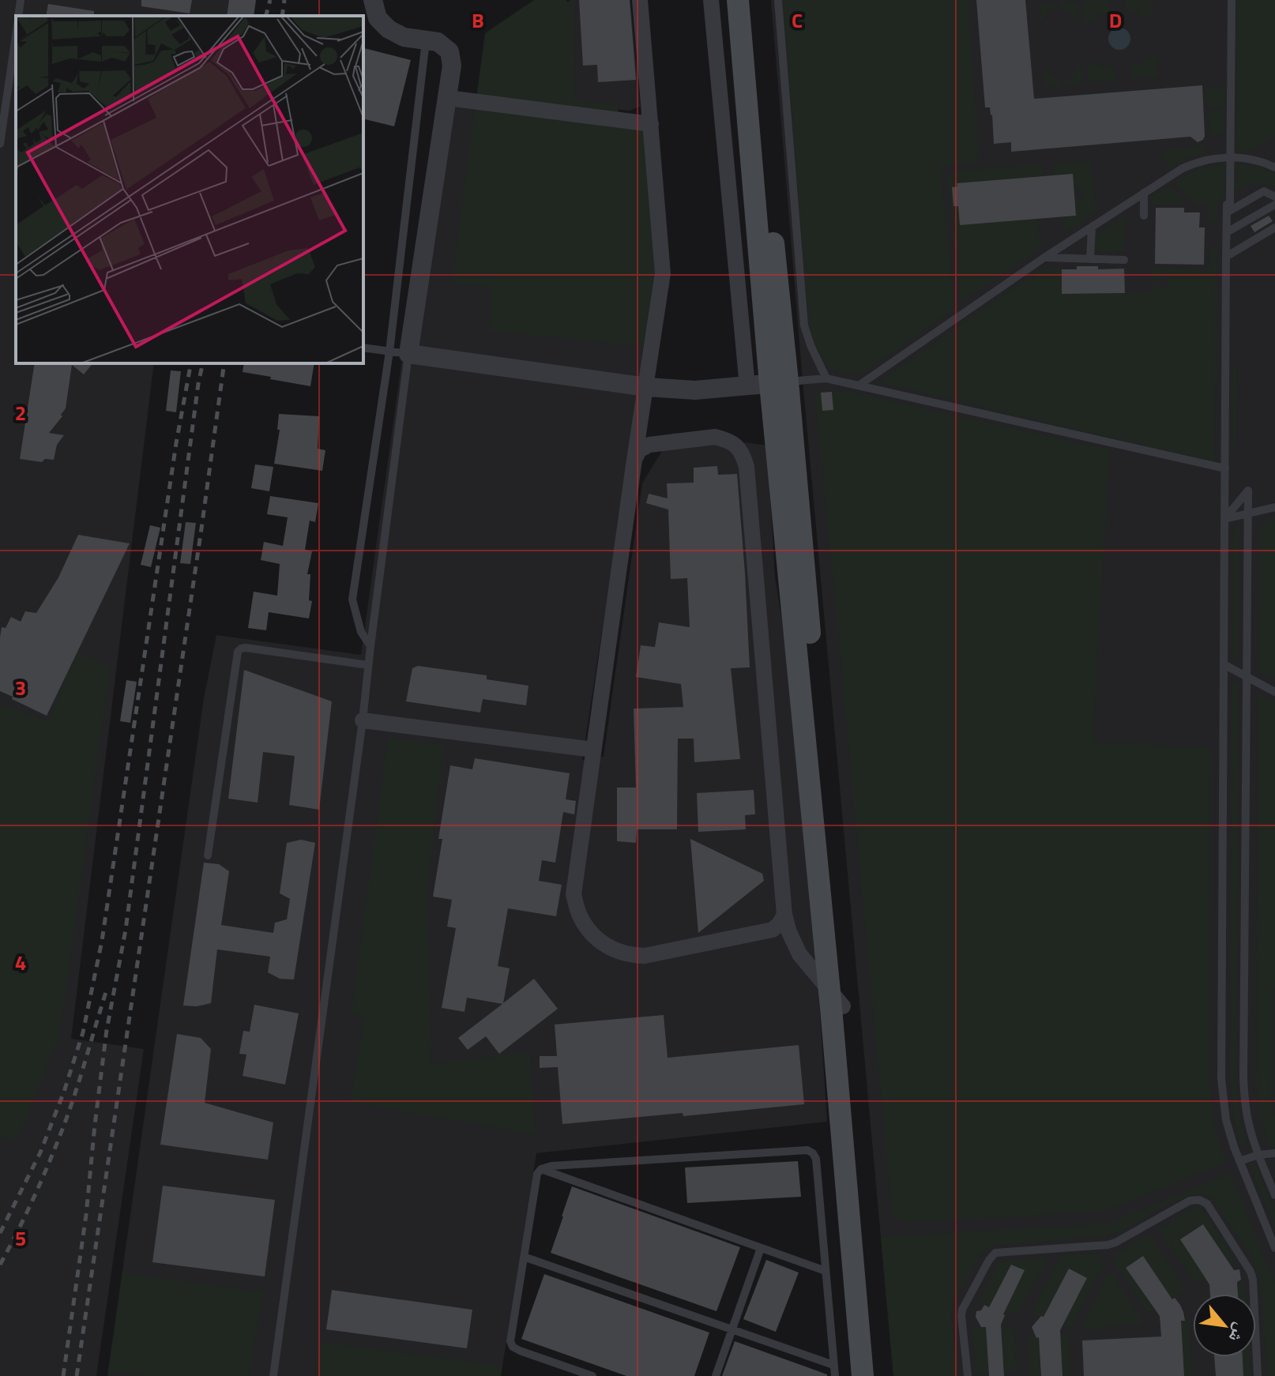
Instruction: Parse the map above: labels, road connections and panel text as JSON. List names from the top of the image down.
{
  "north": "bottom right",
  "grid": {
    "columns": ["B", "C", "D"],
    "rows": [
      "2",
      "3",
      "4",
      "5"
    ]
  }
}
